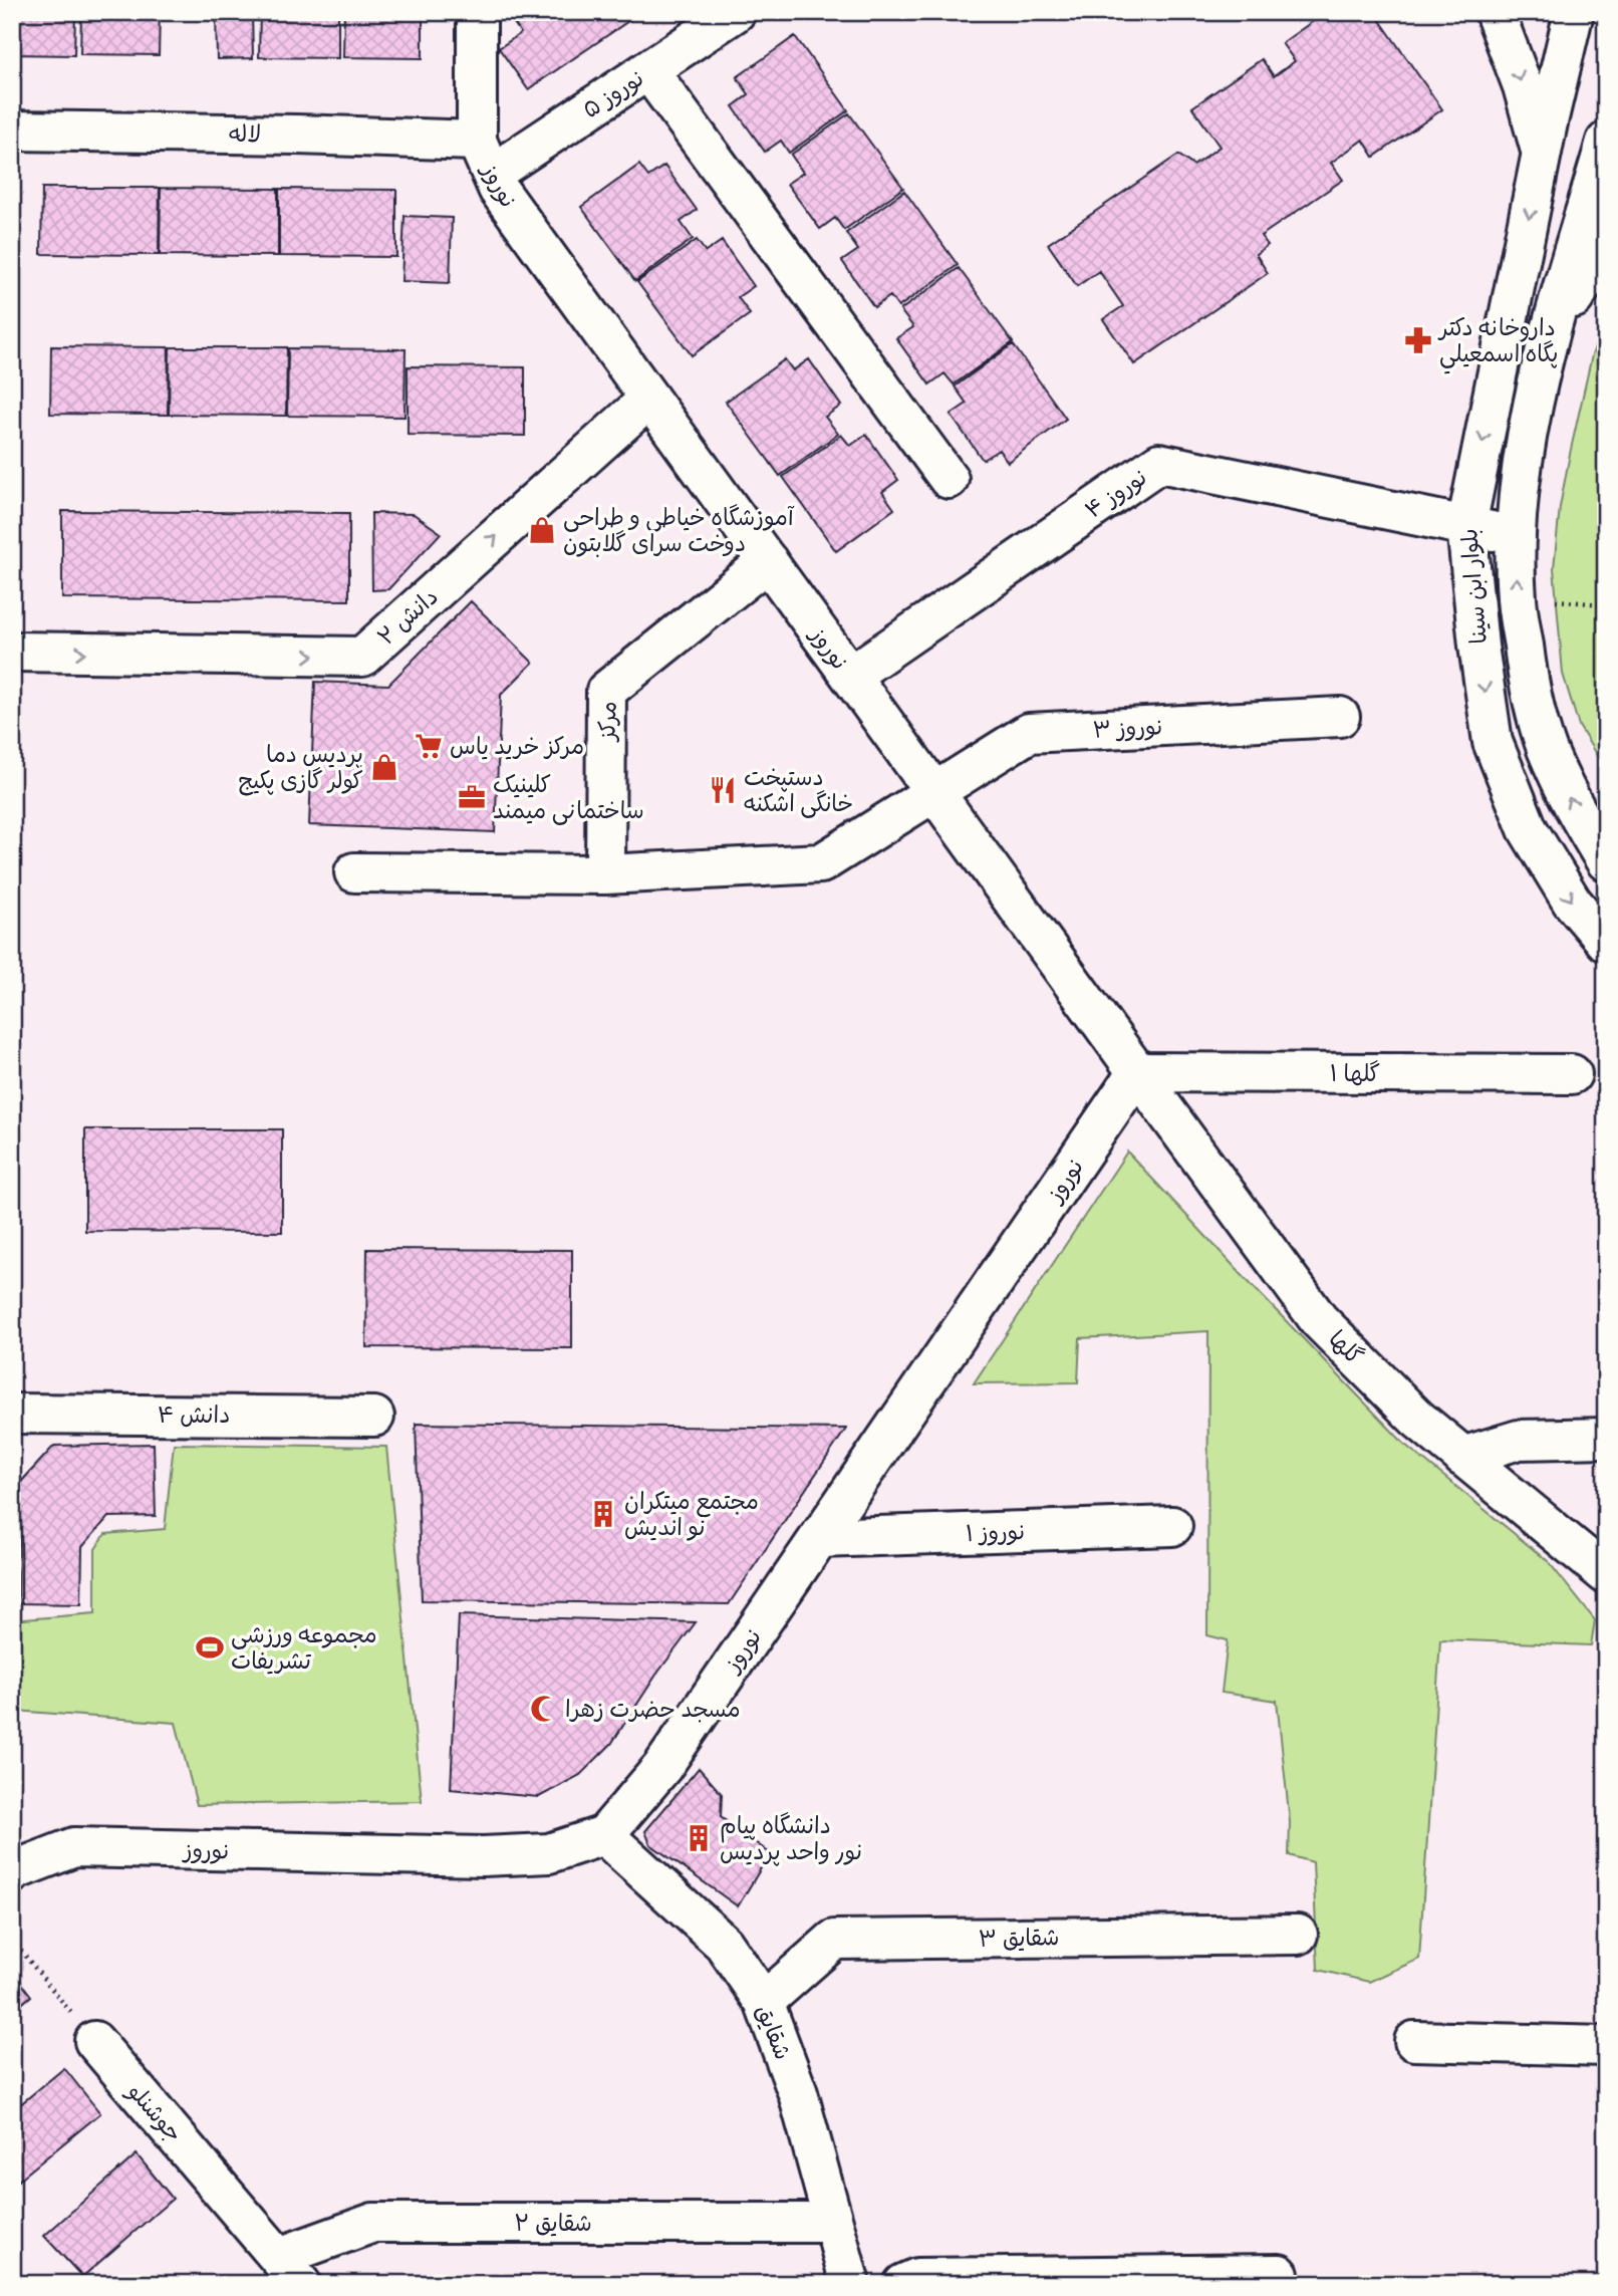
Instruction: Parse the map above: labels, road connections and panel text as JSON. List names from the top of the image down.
{
  "streets": {
    "street": [
      "نوروز ۵",
      "لاله",
      "نوروز",
      "نوروز ۴",
      "بلوار ابن سینا",
      "دانش ۲",
      "مرکز",
      "نوروز ۳",
      "گلها ۱",
      "گلها",
      "دانش ۴",
      "نوروز ۱",
      "شقایق ۳",
      "شقایق",
      "جوشنلو",
      "شقایق ۲"
    ]
  },
  "crossings": [
    ["نوروز ۵", "لاله"],
    ["نوروز ۵", "نوروز"],
    ["لاله", "نوروز"],
    ["نوروز", "نوروز ۴"],
    ["نوروز", "دانش ۲"],
    ["نوروز", "مرکز"],
    ["نوروز", "نوروز ۳"],
    ["نوروز", "گلها ۱"],
    ["نوروز", "گلها"],
    ["نوروز", "نوروز ۱"],
    ["نوروز", "شقایق"],
    ["نوروز ۴", "بلوار ابن سینا"],
    ["مرکز", "نوروز ۳"],
    ["گلها ۱", "گلها"],
    ["شقایق ۳", "شقایق"],
    ["شقایق", "شقایق ۲"],
    ["جوشنلو", "شقایق ۲"]
  ],
  "places": {
    "pharmacy": ["داروخانه دكتر پگاه اسمعيلي"],
    "shop": ["آموزشگاه خیاطی و طراحی دوخت سرای گلابتون", "پردیس دما کولر گازی پکیج"],
    "supermarket": ["مرکز خرید یاس"],
    "restaurant": ["دستپخت خانگی اشکنه"],
    "office": ["کلینیک ساختمانی میمند"],
    "building": ["مجتمع میتکران نو اندیش", "دانشگاه پیام نور واحد پردیس"],
    "sports": ["مجموعه ورزشی تشریفات"],
    "mosque": ["مسجد حضرت زهرا"]
  }
}
